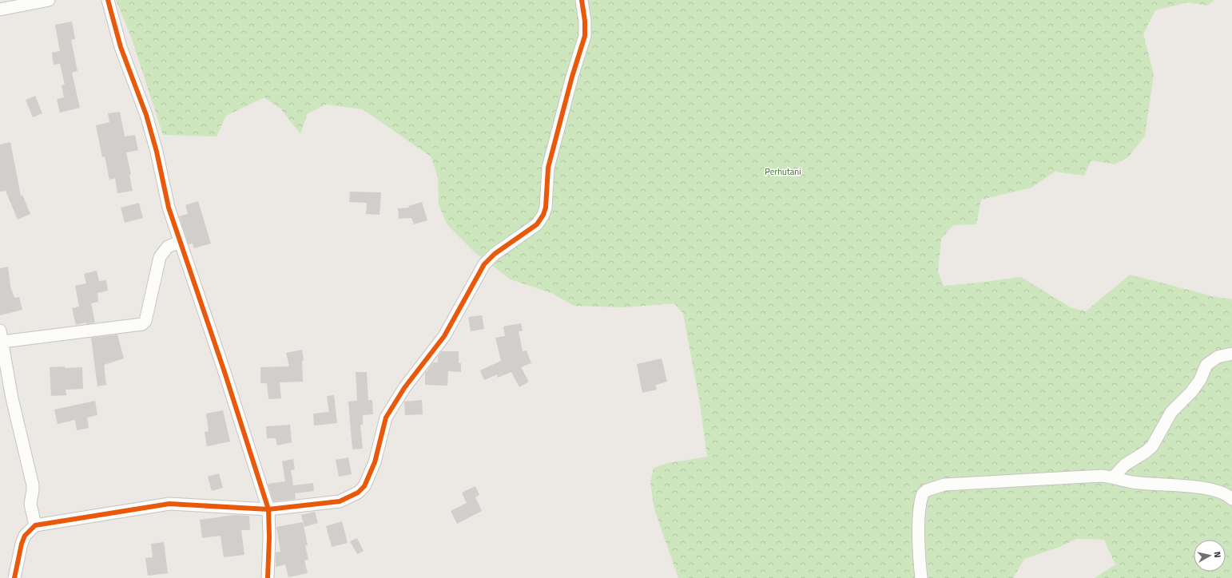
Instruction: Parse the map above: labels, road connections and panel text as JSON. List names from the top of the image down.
{
  "parks": ["Perhutani"],
  "north": "right"
}
